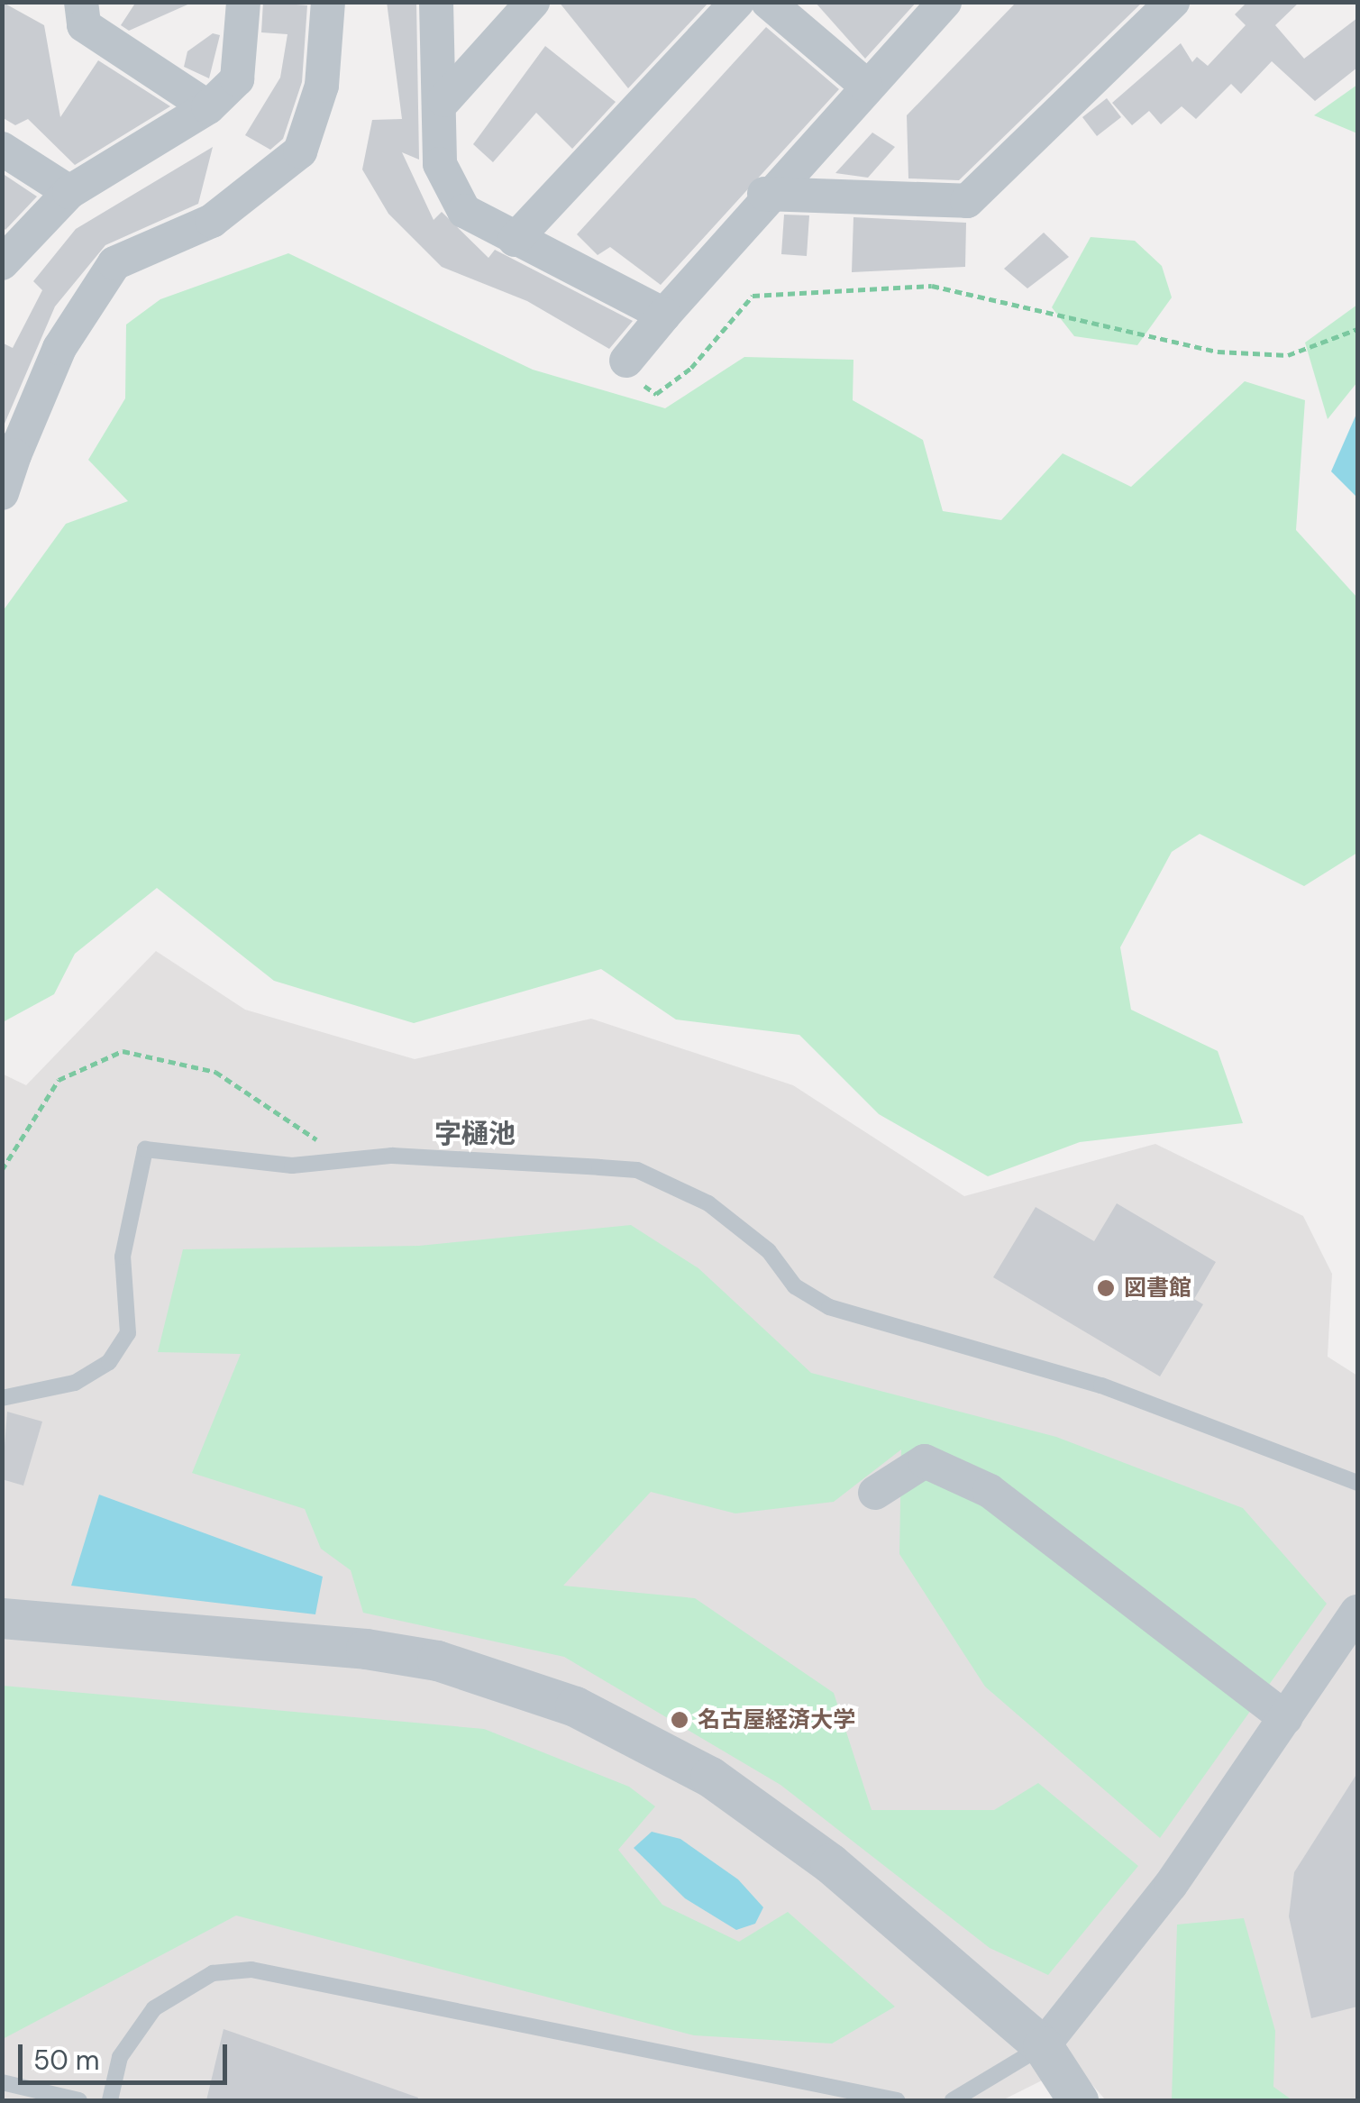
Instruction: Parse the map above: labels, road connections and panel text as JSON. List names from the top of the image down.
{
  "districts": ["字樋池"],
  "places": ["図書館", "名古屋経済大学"],
  "scale_bar": "50 m"
}
